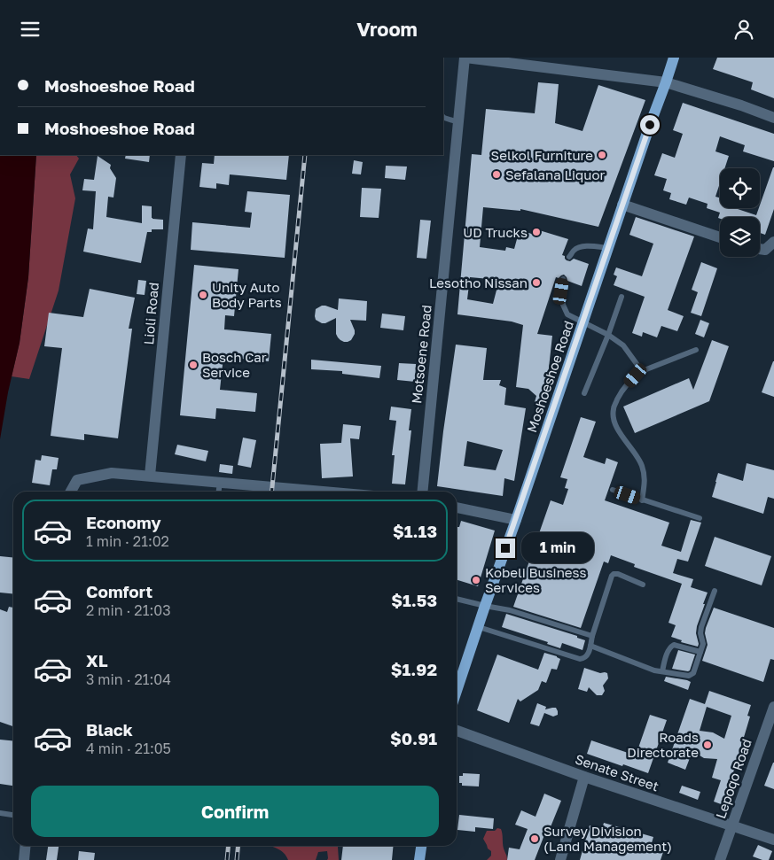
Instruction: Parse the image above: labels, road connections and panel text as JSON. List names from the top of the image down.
{
  "streets": {
    "main road": ["Moshoeshoe Road"],
    "street": [
      "Lioli Road",
      "Motsoene Road",
      "Senate Street",
      "Lepoqo Road"
    ]
  },
  "crossings": [
    ["Senate Street", "Lepoqo Road"]
  ],
  "places": [
    "Selkol Furniture",
    "Sefalana Liquor",
    "UD Trucks",
    "Lesotho Nissan",
    "Unity Auto Body Parts",
    "Bosch Car Service",
    "Kobeli Business Services",
    "Roads Directorate",
    "Survey Division (Land Management)"
  ],
  "page": {
    "header": "Vroom",
    "banner": ["Moshoeshoe Road", "Moshoeshoe Road"],
    "list": [
      {
        "name": "Economy",
        "note": "1 min · 21:02",
        "value": "$1.13"
      },
      {
        "name": "Comfort",
        "note": "2 min · 21:03",
        "value": "$1.53"
      },
      {
        "name": "XL",
        "note": "3 min · 21:04",
        "value": "$1.92"
      },
      {
        "name": "Black",
        "note": "4 min · 21:05",
        "value": "$0.91"
      }
    ],
    "bubble": "1 min",
    "buttons": "Confirm"
  }
}
